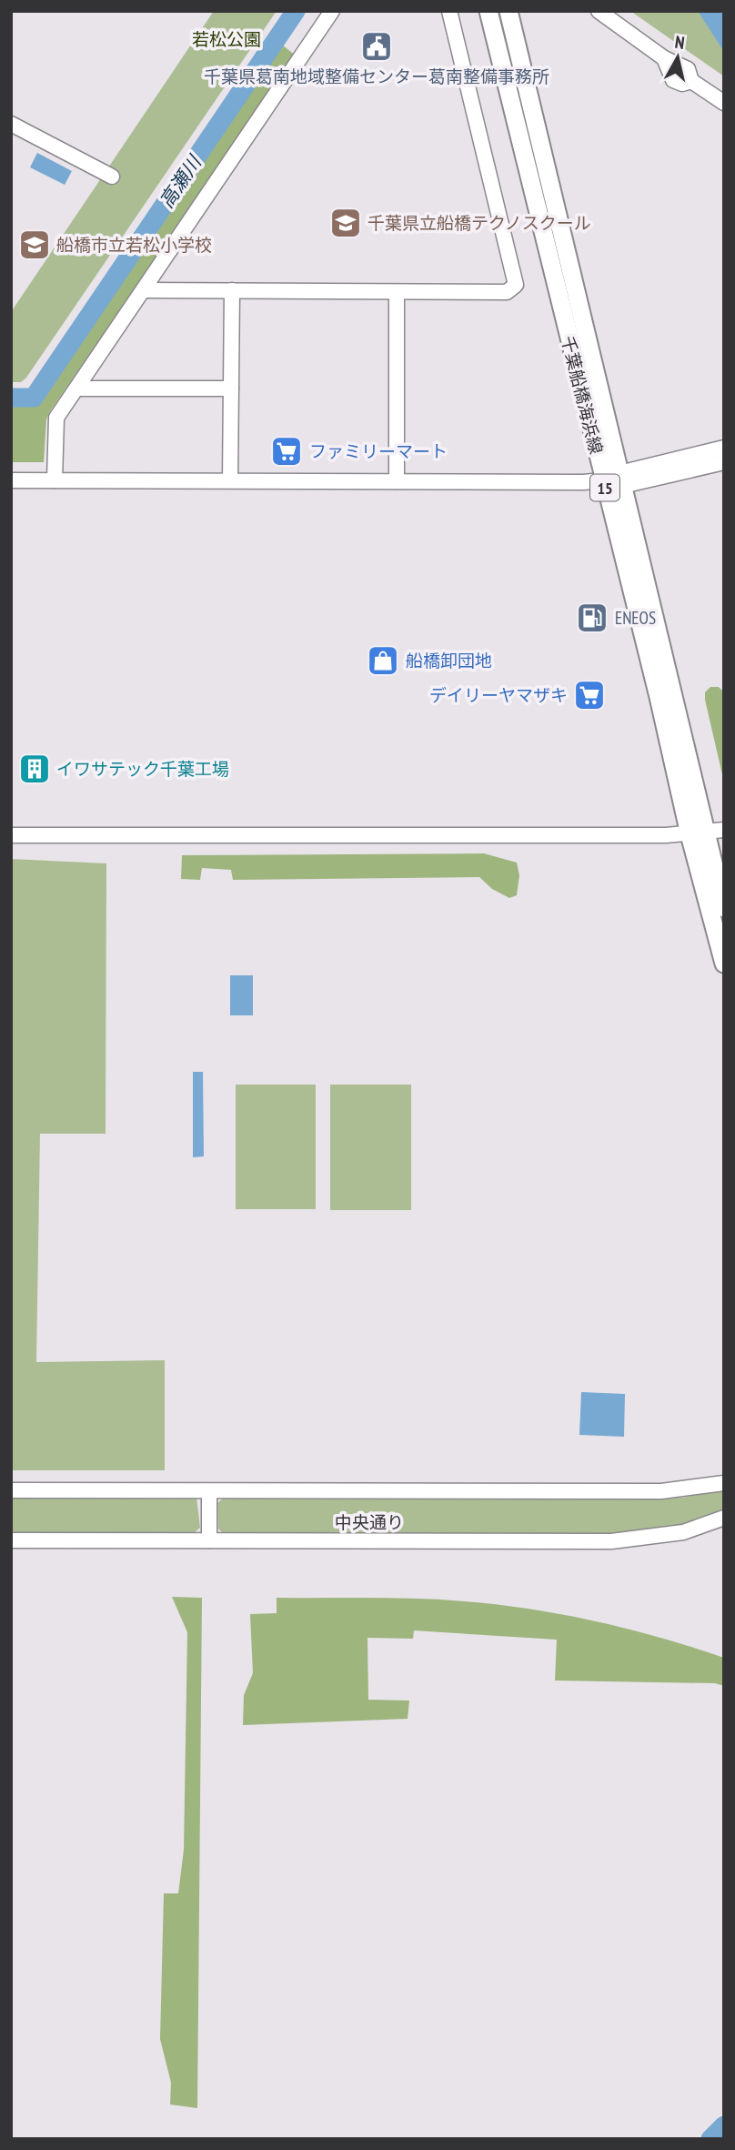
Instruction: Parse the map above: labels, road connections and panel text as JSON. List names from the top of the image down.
{
  "streets": {
    "main road": ["千葉船橋海浜線", "15"],
    "street": ["中央通り"]
  },
  "water": ["高瀬川"],
  "parks": ["若松公園"],
  "places": {
    "public building": ["千葉県葛南地域整備センター葛南整備事務所"],
    "school or university": ["千葉県立船橋テクノスクール", "船橋市立若松小学校"],
    "supermarket": ["ファミリーマート", "デイリーヤマザキ"],
    "fuel station": ["ENEOS"],
    "shop": ["船橋卸団地"],
    "building": ["イワサテック千葉工場"]
  },
  "north": "top"
}
